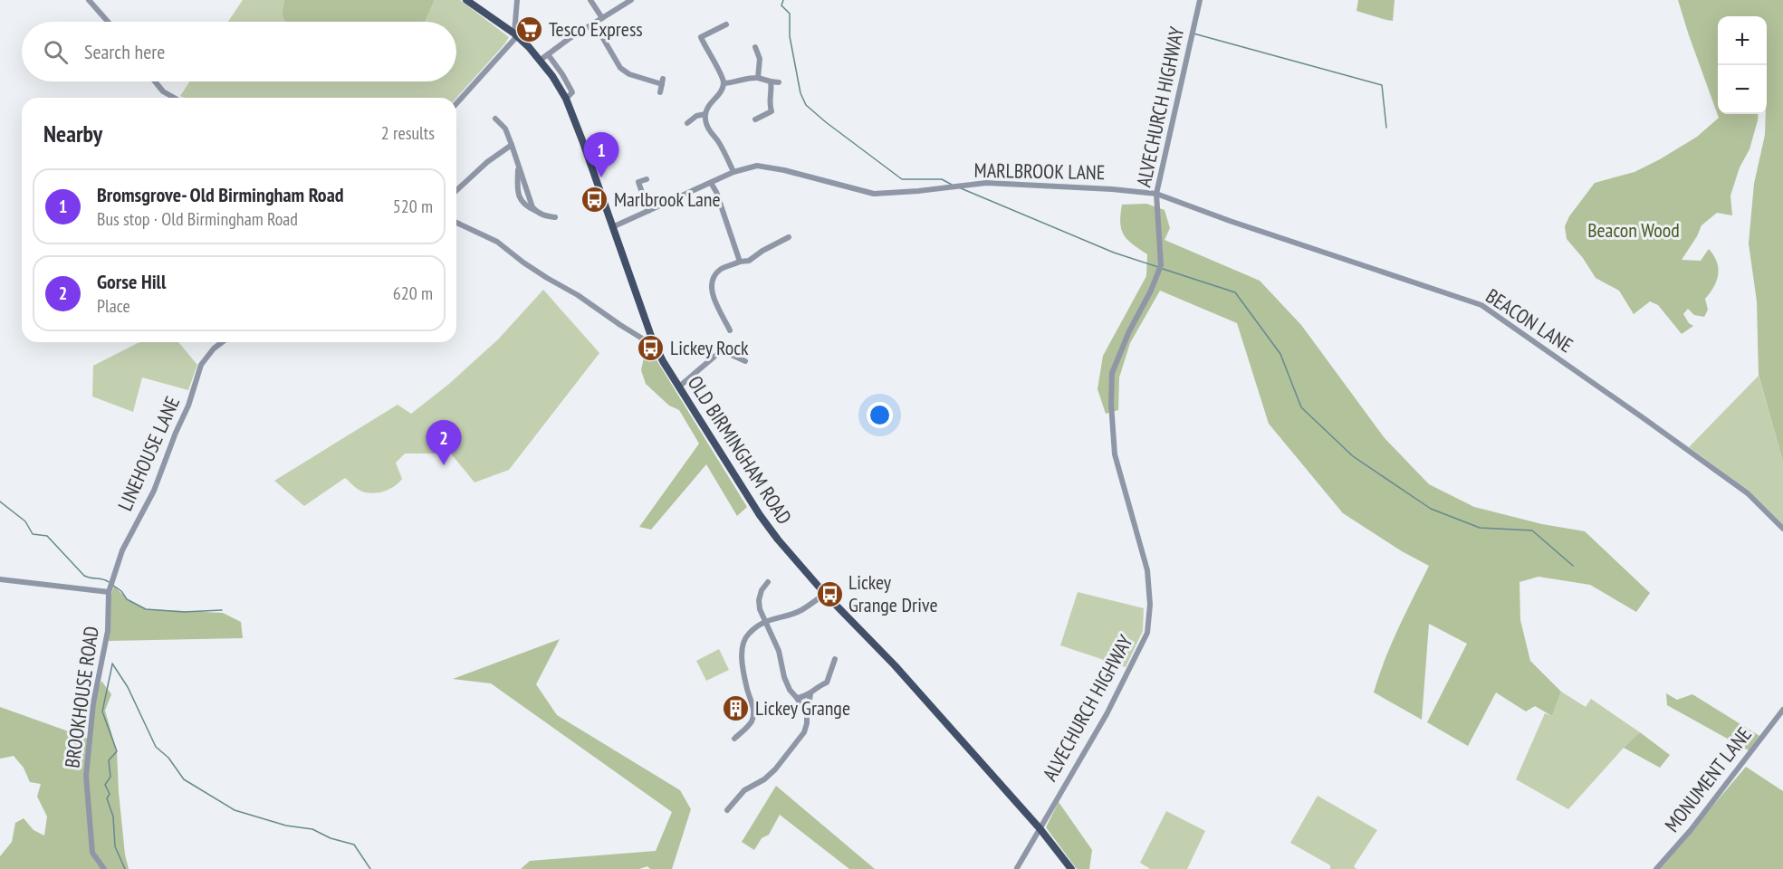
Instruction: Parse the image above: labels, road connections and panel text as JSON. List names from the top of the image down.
{
  "streets": {
    "main road": ["OLD BIRMINGHAM ROAD"],
    "street": [
      "ALVECHURCH HIGHWAY",
      "MARLBROOK LANE",
      "BEACON LANE",
      "LINEHOUSE LANE",
      "BROOKHOUSE ROAD",
      "MONUMENT LANE"
    ]
  },
  "crossings": [
    ["ALVECHURCH HIGHWAY", "MARLBROOK LANE"],
    ["ALVECHURCH HIGHWAY", "BEACON LANE"],
    ["ALVECHURCH HIGHWAY", "OLD BIRMINGHAM ROAD"],
    ["MARLBROOK LANE", "BEACON LANE"],
    ["MARLBROOK LANE", "OLD BIRMINGHAM ROAD"],
    ["LINEHOUSE LANE", "BROOKHOUSE ROAD"]
  ],
  "parks": ["Beacon Wood"],
  "places": {
    "supermarket": ["Tesco Express"],
    "bus stop": ["Marlbrook Lane", "Lickey Rock", "Lickey Grange Drive"],
    "building": ["Lickey Grange"]
  },
  "page": {
    "map_buttons": ["+", "−"],
    "search": "Search here",
    "heading": ["Nearby", "2 results"],
    "pins": ["1", "2"],
    "list": [
      {
        "mark": "1",
        "name": "Bromsgrove- Old Birmingham Road",
        "note": "Bus stop · Old Birmingham Road",
        "value": "520 m"
      },
      {
        "mark": "2",
        "name": "Gorse Hill",
        "note": "Place",
        "value": "620 m"
      }
    ]
  }
}
